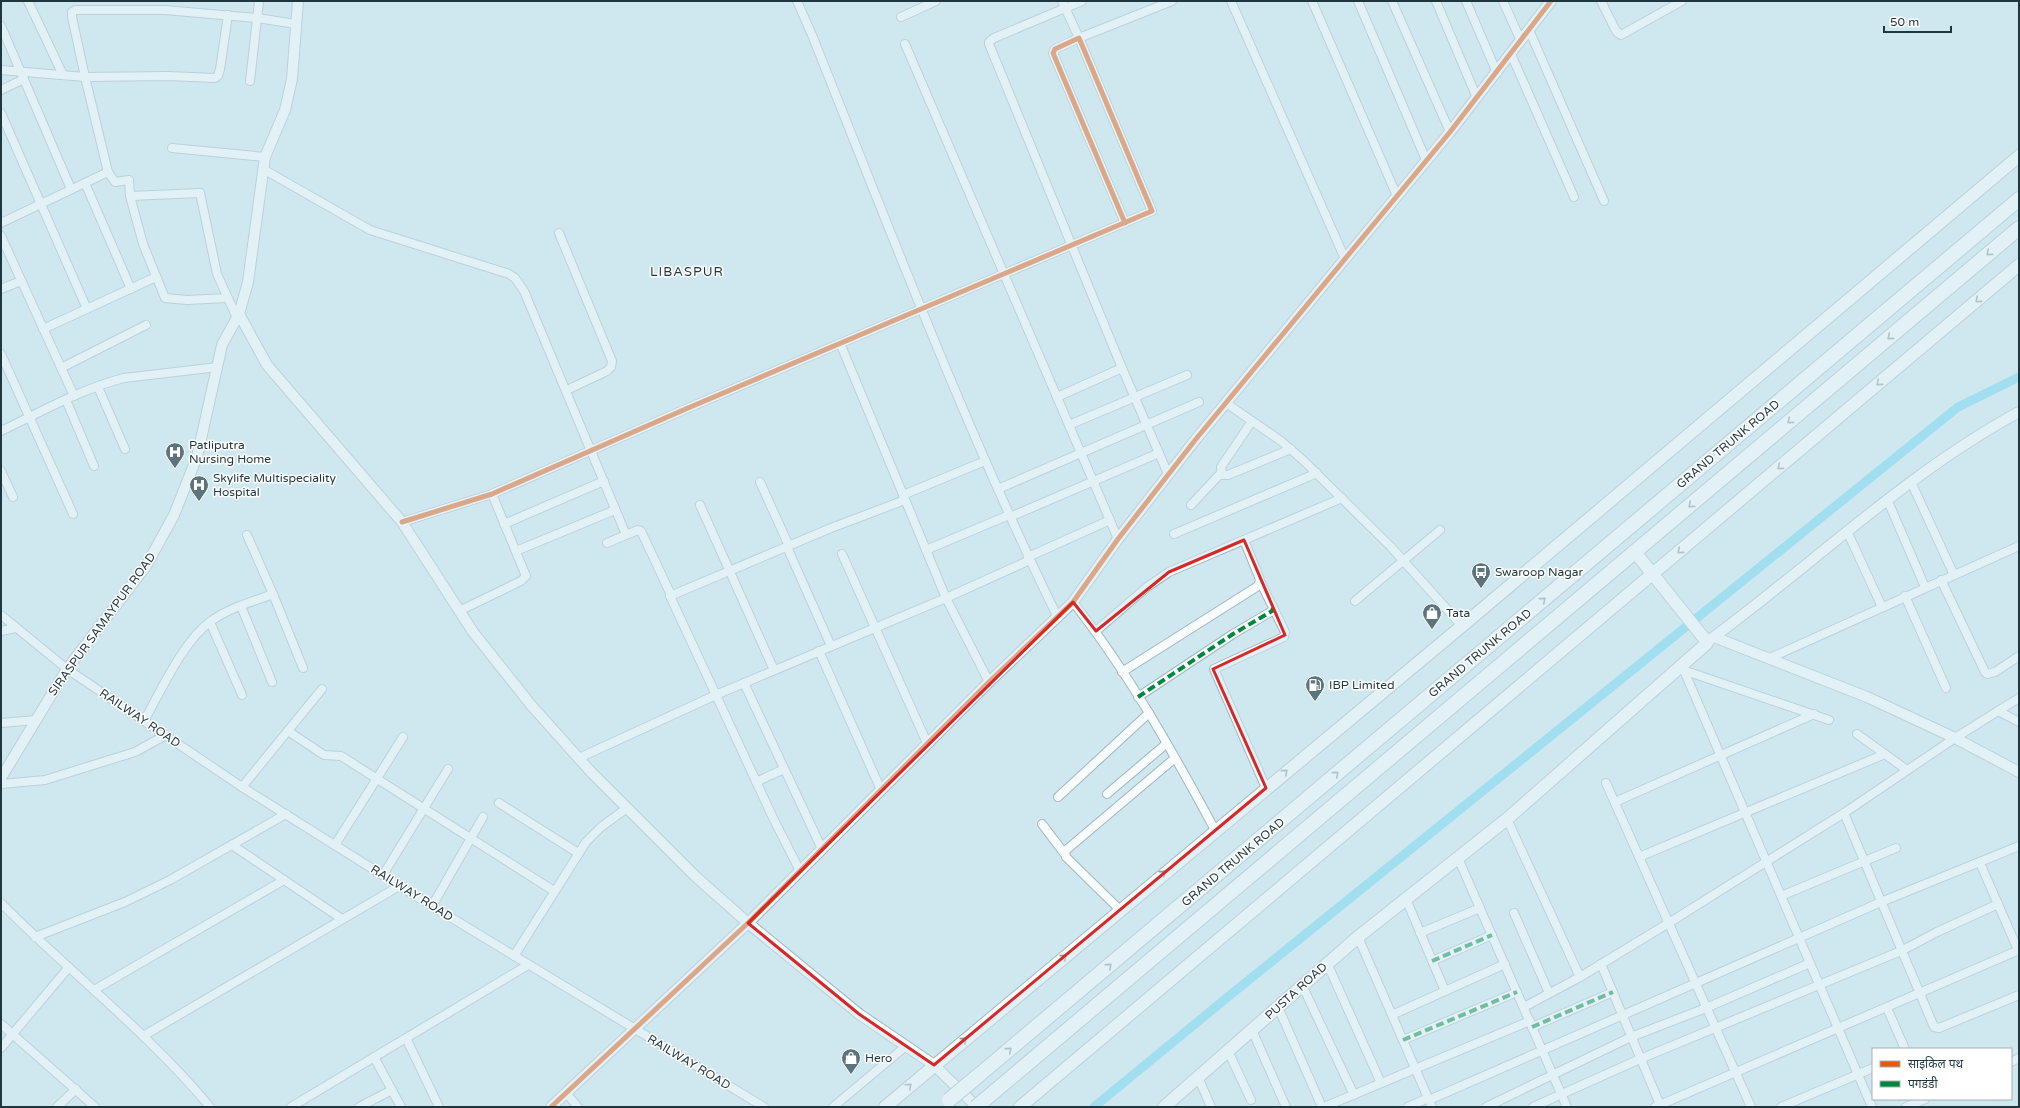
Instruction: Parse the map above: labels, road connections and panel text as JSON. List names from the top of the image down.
{
  "streets": {
    "highway": ["GRAND TRUNK ROAD"],
    "main road": ["PUSTA ROAD"],
    "street": ["SIRASPUR SAMAYPUR ROAD", "RAILWAY ROAD"]
  },
  "crossings": [
    ["SIRASPUR SAMAYPUR ROAD", "RAILWAY ROAD"]
  ],
  "districts": ["LIBASPUR"],
  "places": {
    "hospital": ["Patliputra Nursing Home", "Skylife Multispeciality Hospital"],
    "bus stop": ["Swaroop Nagar"],
    "shop": ["Tata", "Hero"],
    "fuel station": ["IBP Limited"]
  },
  "legend": ["साइकिल पथ", "पगडंडी"],
  "scale_bar": "50 m"
}
